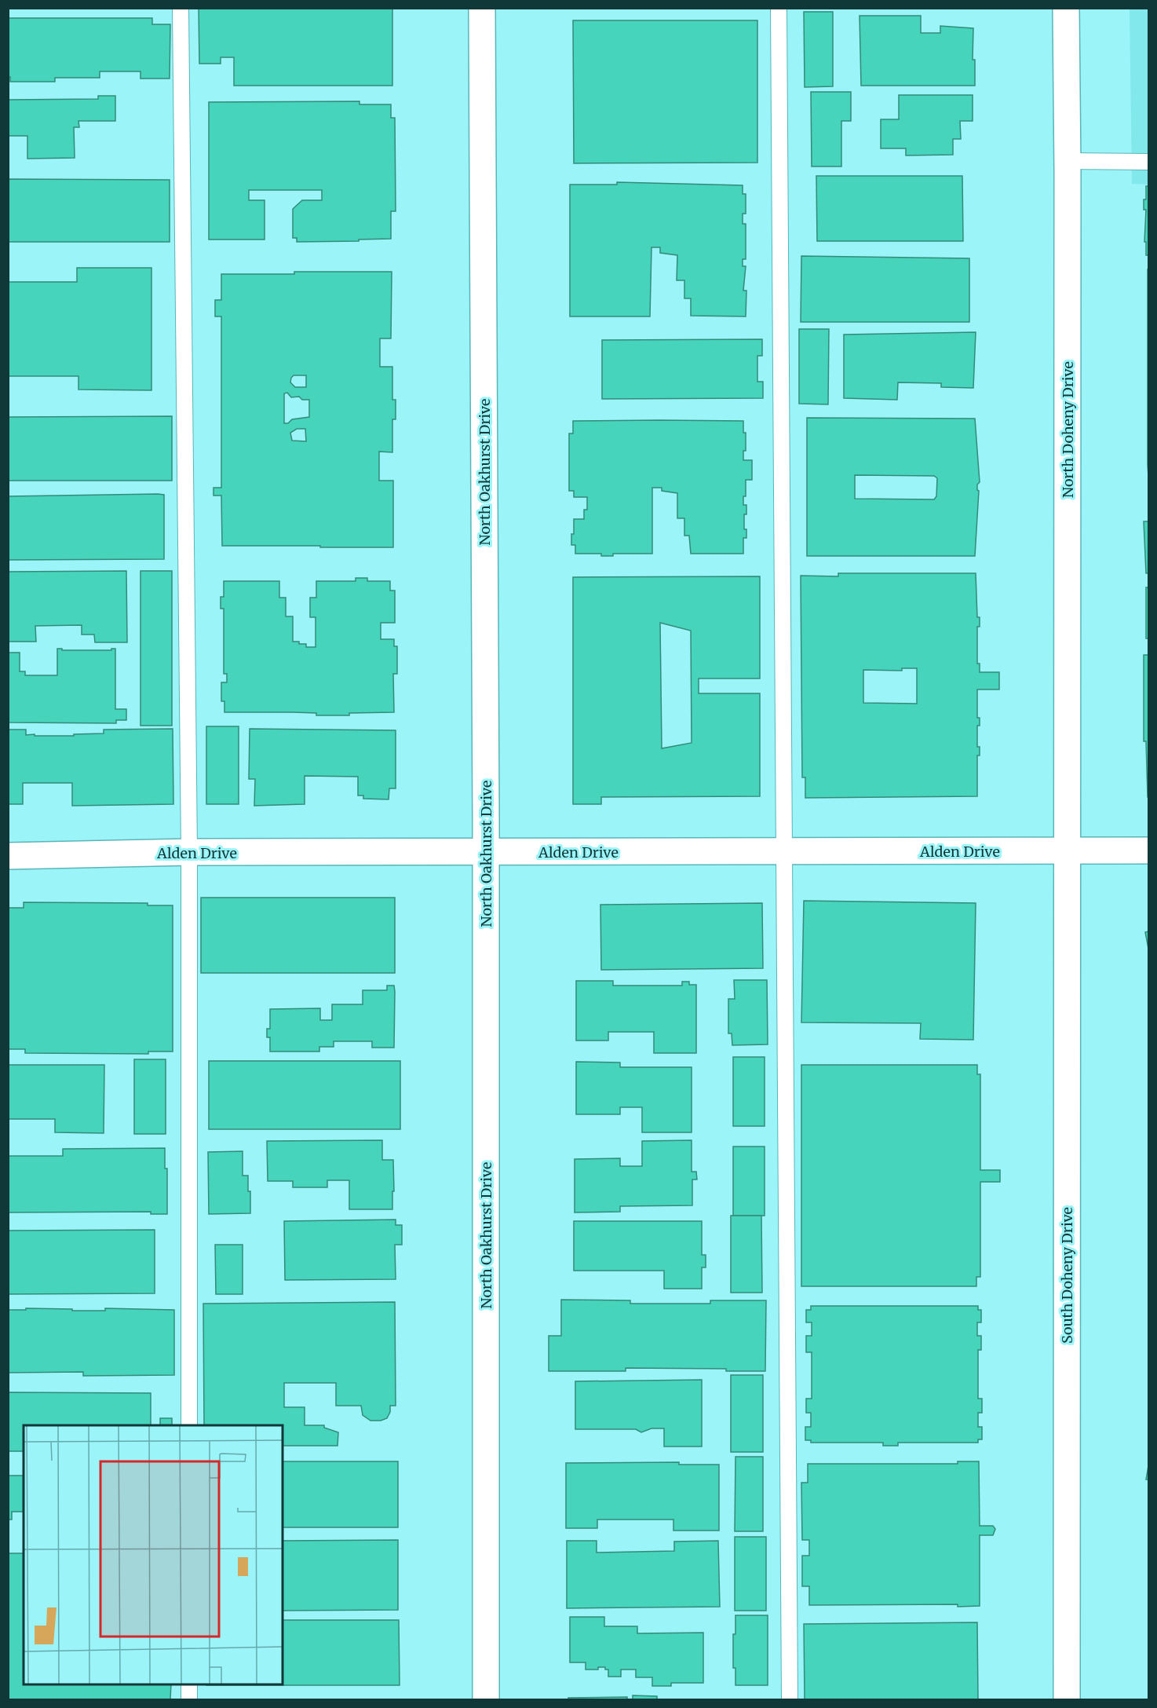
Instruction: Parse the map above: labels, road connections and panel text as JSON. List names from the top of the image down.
{
  "streets": {
    "street": [
      "North Doheny Drive",
      "North Oakhurst Drive",
      "Alden Drive",
      "South Doheny Drive"
    ]
  },
  "crossings": [
    ["North Doheny Drive", "Alden Drive"],
    ["North Doheny Drive", "South Doheny Drive"],
    ["North Oakhurst Drive", "Alden Drive"],
    ["Alden Drive", "South Doheny Drive"]
  ]
}
